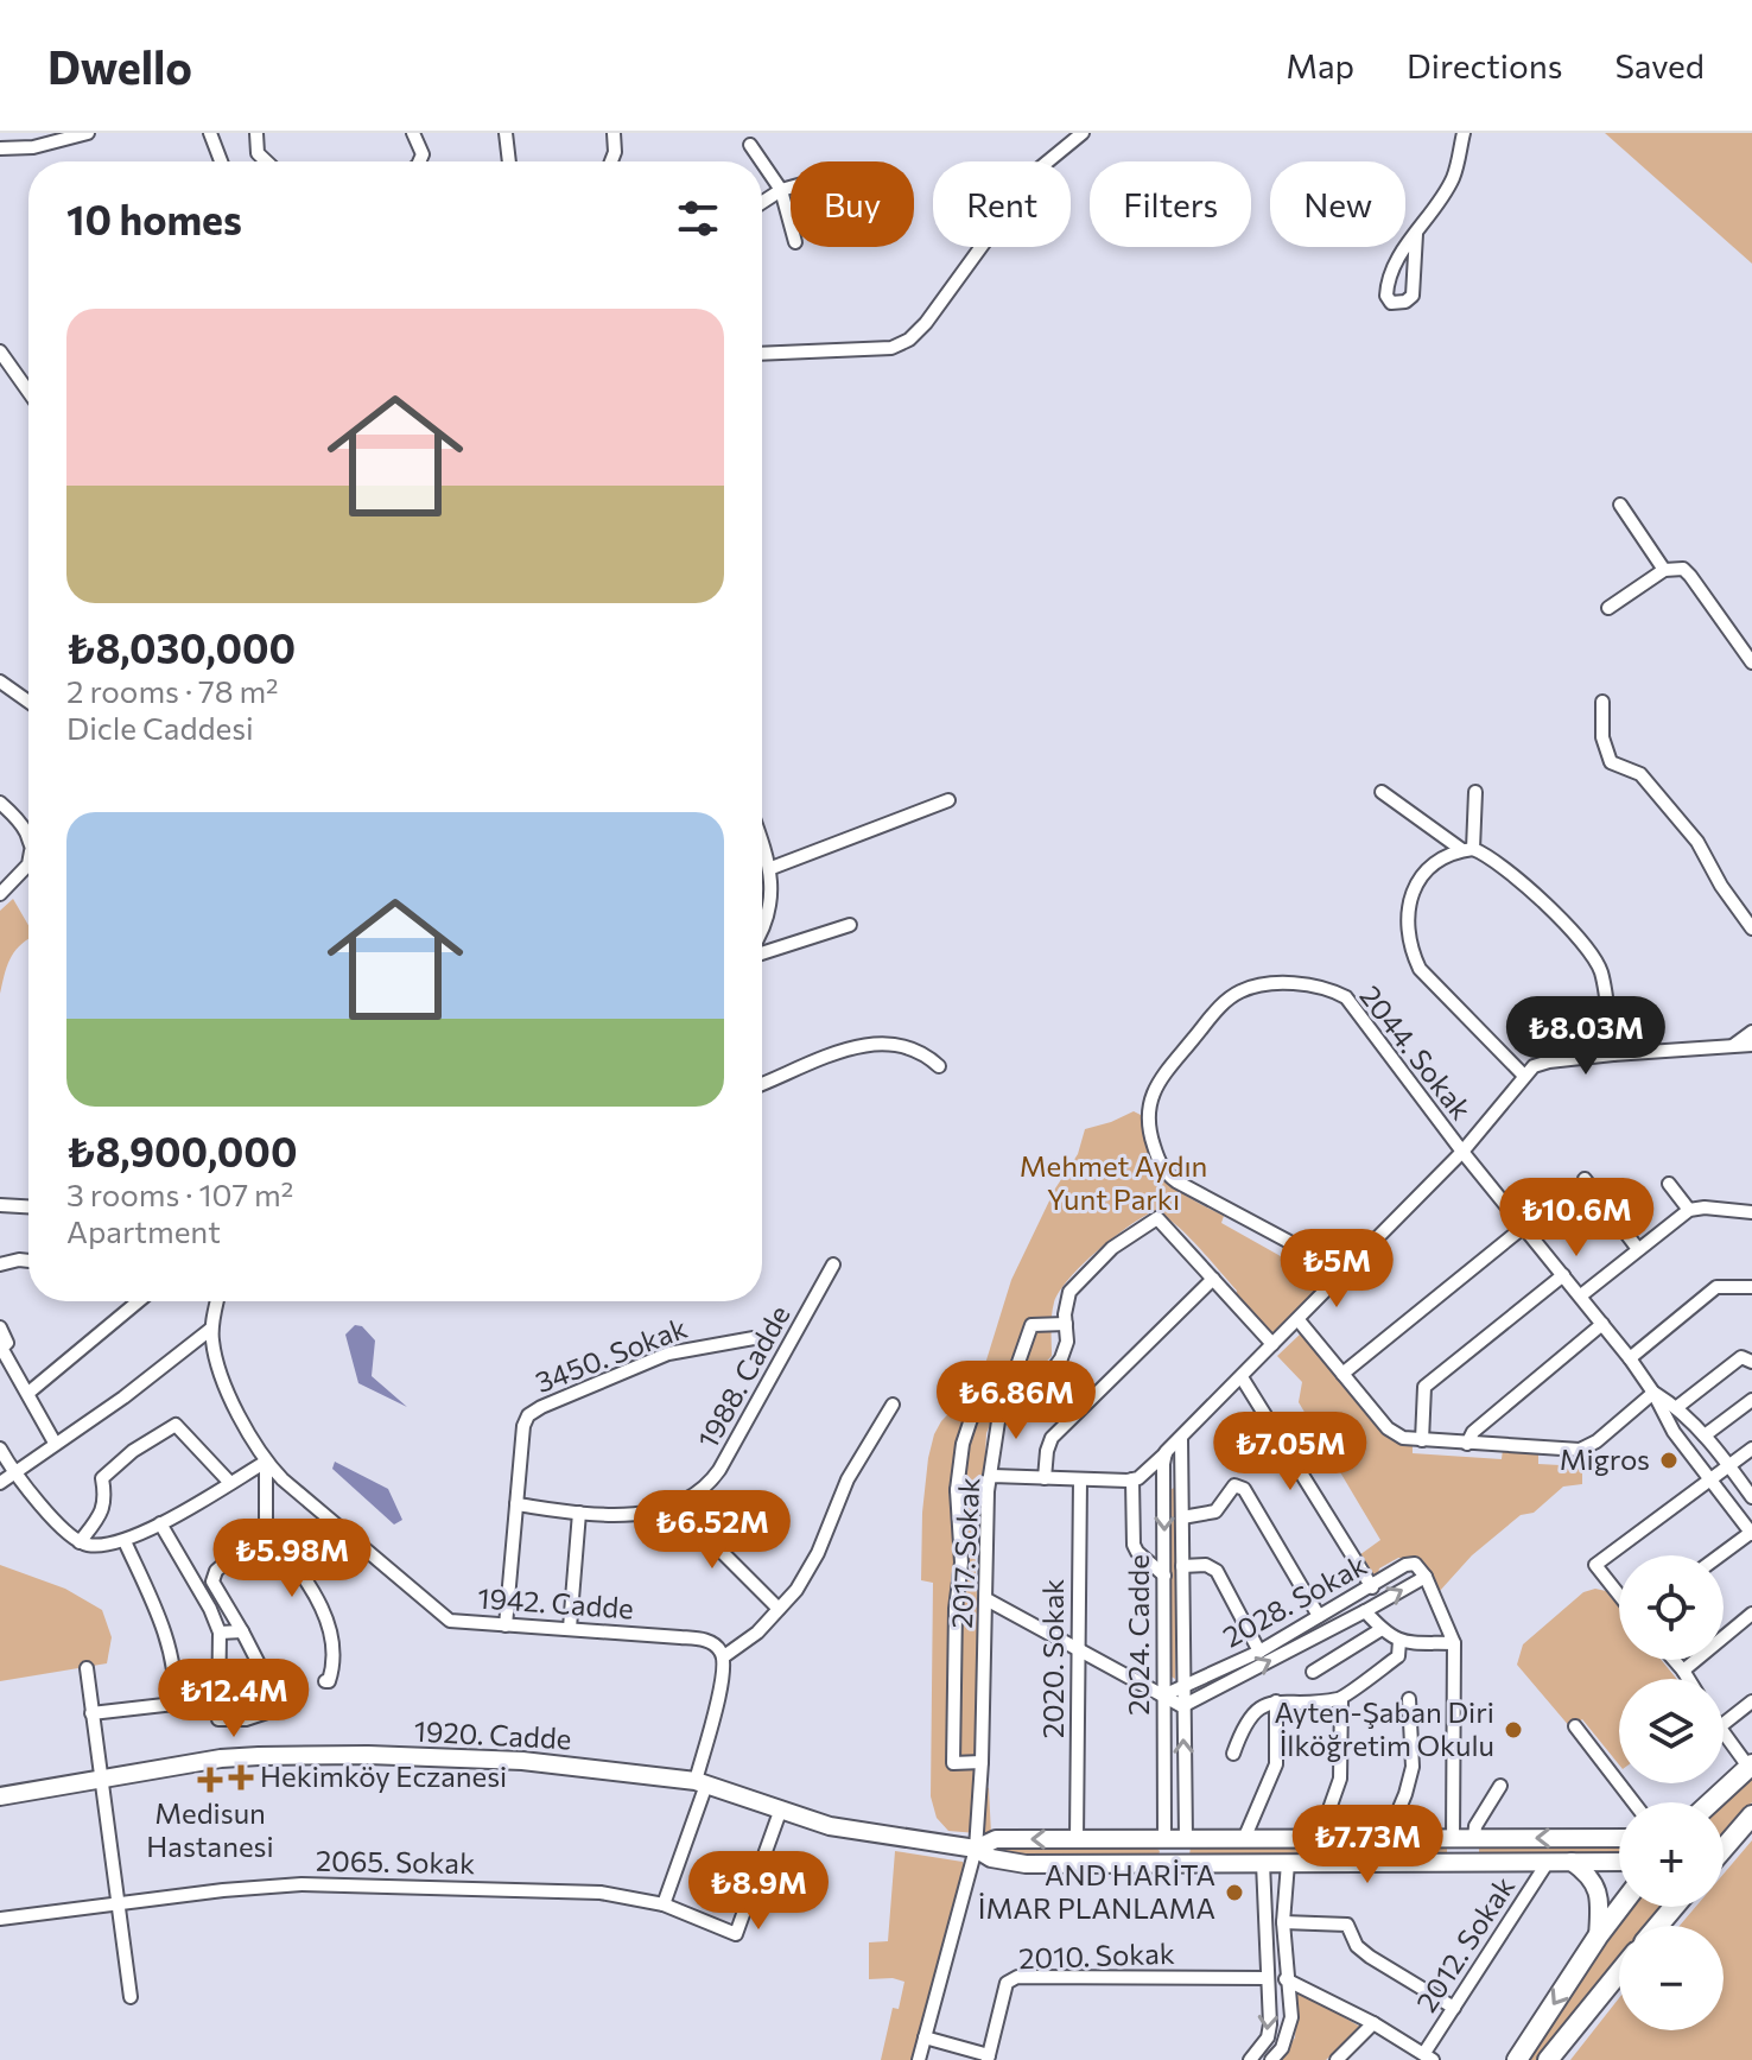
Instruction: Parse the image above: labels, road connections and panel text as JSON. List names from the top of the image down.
{
  "streets": {
    "main road": ["1920. Cadde"],
    "street": [
      "2044. Sokak",
      "3450. Sokak",
      "1988. Cadde",
      "2017. Sokak",
      "2028. Sokak",
      "1942. Cadde",
      "2024. Cadde",
      "2020. Sokak",
      "2065. Sokak",
      "2012. Sokak",
      "2010. Sokak"
    ]
  },
  "crossings": [
    ["3450. Sokak", "1942. Cadde"],
    ["2017. Sokak", "1920. Cadde"],
    ["2028. Sokak", "2024. Cadde"],
    ["2024. Cadde", "1920. Cadde"],
    ["2020. Sokak", "1920. Cadde"],
    ["1920. Cadde", "2065. Sokak"],
    ["1920. Cadde", "2012. Sokak"]
  ],
  "parks": ["Mehmet Aydın Yunt Parkı"],
  "places": {
    "other": ["Migros", "Ayten-Şaban Diri İlköğretim Okulu", "AND HARİTA İMAR PLANLAMA"],
    "health": ["Hekimköy Eczanesi", "Medisun Hastanesi"]
  },
  "page": {
    "header": "Dwello",
    "nav": ["Map", "Directions", "Saved"],
    "chip": [
      "Buy",
      "Rent",
      "Filters",
      "New"
    ],
    "heading": "10 homes",
    "list": [
      {
        "name": "₺8,030,000",
        "note": "2 rooms · 78 m² · Dicle Caddesi"
      },
      {
        "name": "₺8,900,000",
        "note": "3 rooms · 107 m² · Apartment"
      }
    ],
    "price": [
      "₺8.03M",
      "₺10.6M",
      "₺5M",
      "₺6.86M",
      "₺7.05M",
      "₺6.52M",
      "₺5.98M",
      "₺12.4M",
      "₺7.73M",
      "₺8.9M"
    ],
    "map_buttons": ["+", "−"]
  }
}
